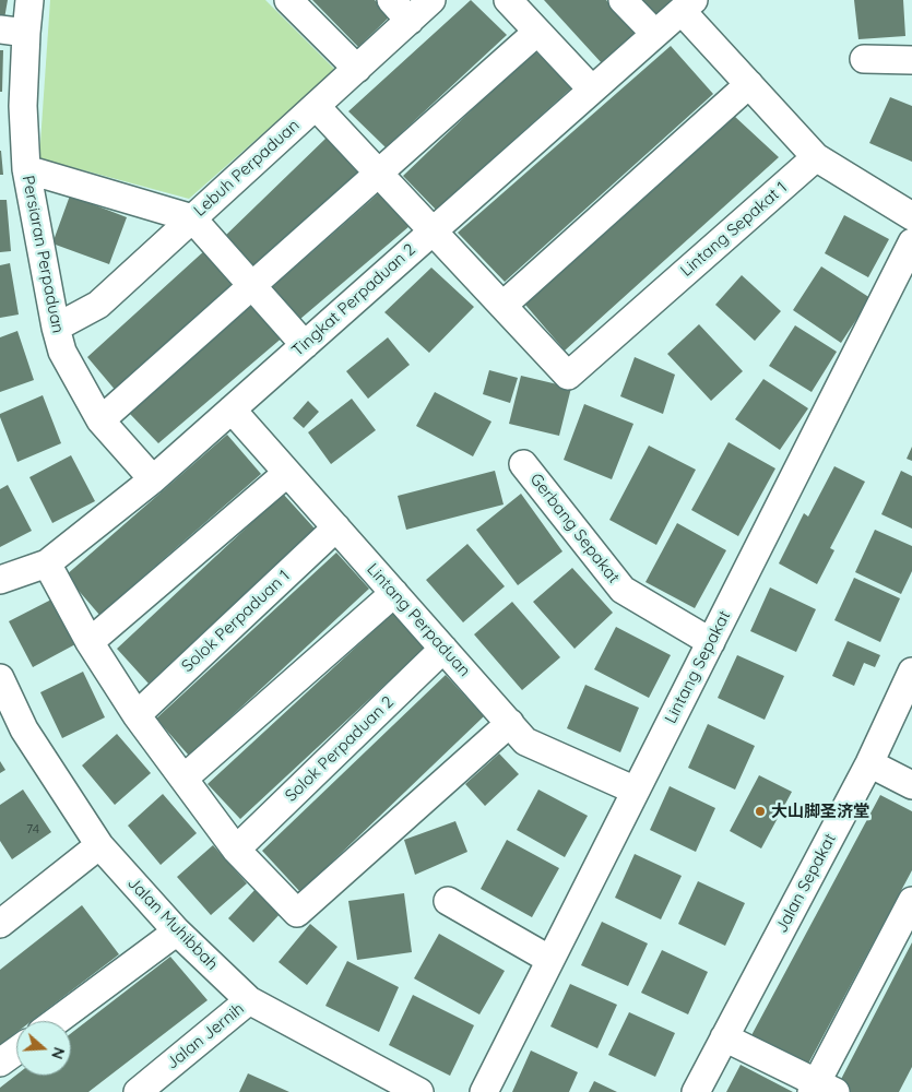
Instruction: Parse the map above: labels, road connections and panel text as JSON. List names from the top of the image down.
{
  "streets": {
    "street": [
      "Lebuh Perpaduan",
      "Lintang Sepakat 1",
      "Persiaran Perpaduan",
      "Tingkat Perpaduan 2",
      "Gerbang Sepakat",
      "Lintang Perpaduan",
      "Solok Perpaduan 1",
      "Lintang Sepakat",
      "Solok Perpaduan 2",
      "Jalan Sepakat",
      "Jalan Muhibbah",
      "Jalan Jernih"
    ]
  },
  "crossings": [
    ["Lebuh Perpaduan", "Persiaran Perpaduan"],
    ["Persiaran Perpaduan", "Tingkat Perpaduan 2"],
    ["Tingkat Perpaduan 2", "Lintang Perpaduan"],
    ["Gerbang Sepakat", "Lintang Sepakat"],
    ["Lintang Perpaduan", "Solok Perpaduan 1"],
    ["Lintang Perpaduan", "Lintang Sepakat"],
    ["Lintang Perpaduan", "Solok Perpaduan 2"],
    ["Jalan Muhibbah", "Jalan Jernih"]
  ],
  "places": ["大山脚圣济堂"],
  "house_numbers": ["74"],
  "north": "right"
}
